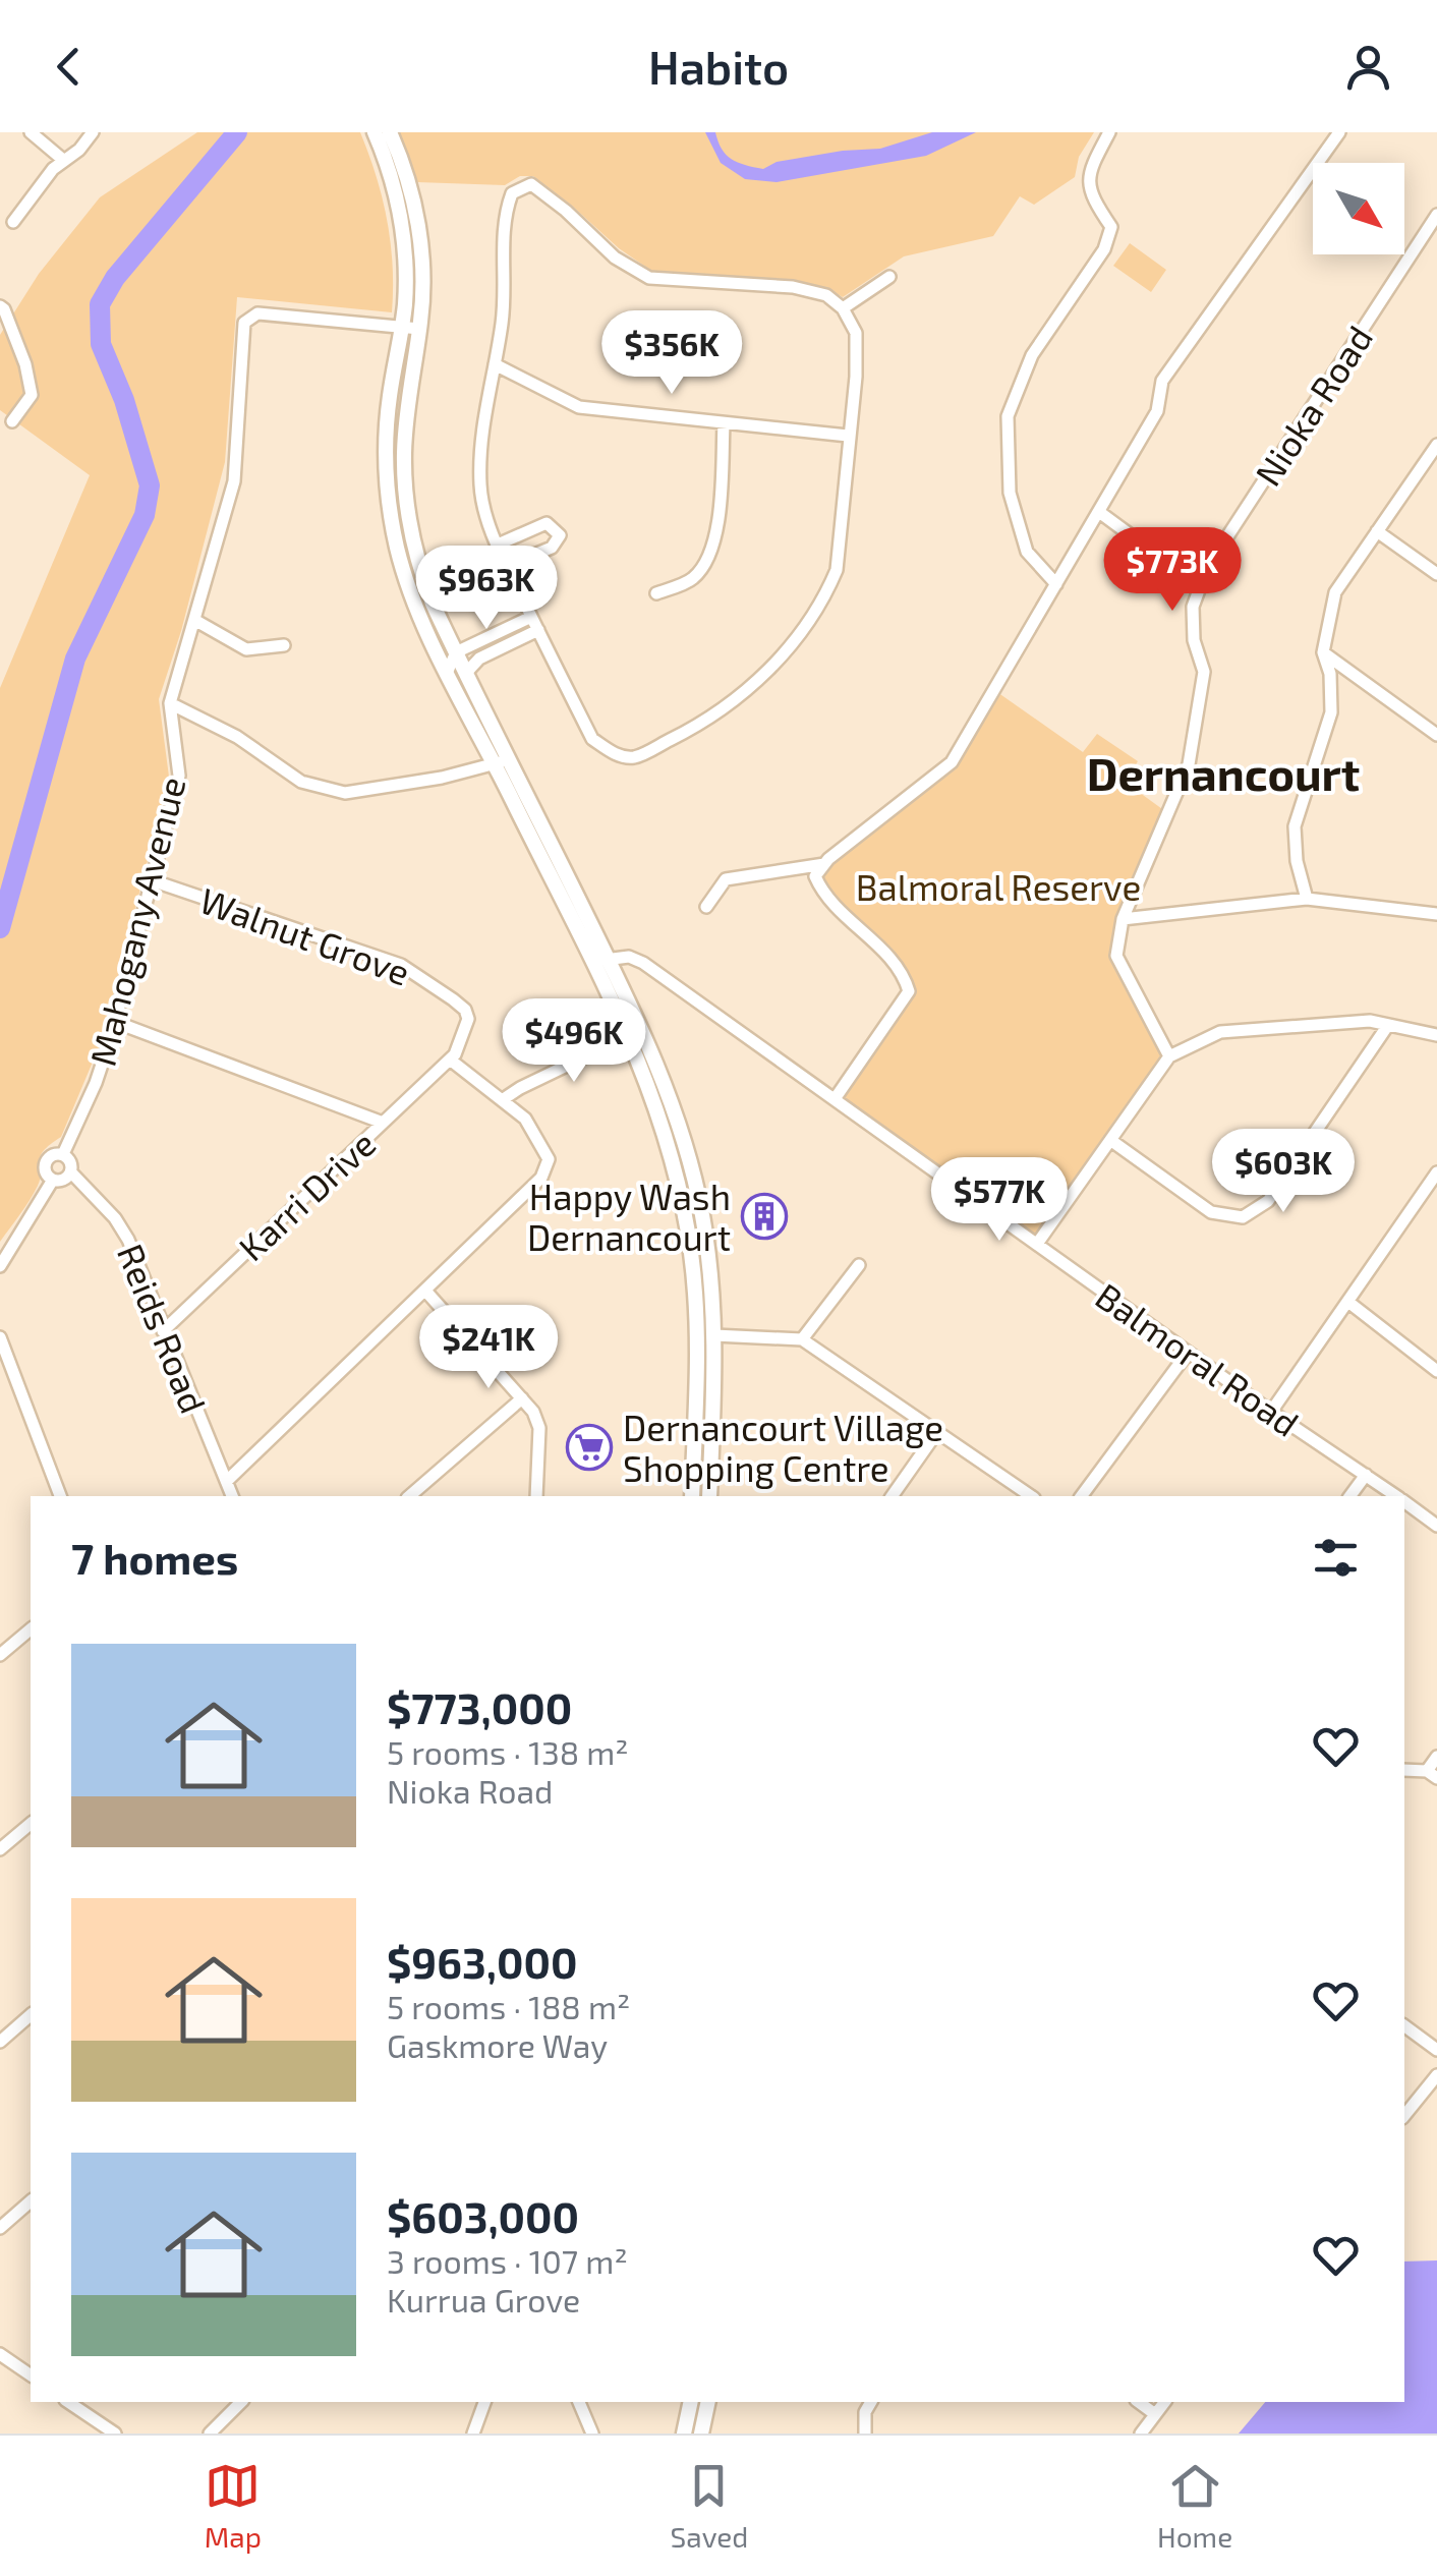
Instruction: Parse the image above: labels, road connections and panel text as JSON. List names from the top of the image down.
{
  "streets": {
    "street": [
      "Nioka Road",
      "Mahogany Avenue",
      "Walnut Grove",
      "Karri Drive",
      "Reids Road",
      "Balmoral Road"
    ]
  },
  "crossings": [
    ["Mahogany Avenue", "Walnut Grove"],
    ["Mahogany Avenue", "Reids Road"],
    ["Walnut Grove", "Karri Drive"],
    ["Karri Drive", "Reids Road"]
  ],
  "districts": ["Dernancourt"],
  "parks": ["Balmoral Reserve"],
  "places": {
    "building": ["Happy Wash Dernancourt"],
    "supermarket": ["Dernancourt Village Shopping Centre"]
  },
  "north": "bottom right",
  "page": {
    "header": "Habito",
    "price": [
      "$356K",
      "$773K",
      "$963K",
      "$496K",
      "$603K",
      "$577K",
      "$241K"
    ],
    "heading": "7 homes",
    "list": [
      {
        "name": "$773,000",
        "note": "5 rooms · 138 m² · Nioka Road"
      },
      {
        "name": "$963,000",
        "note": "5 rooms · 188 m² · Gaskmore Way"
      },
      {
        "name": "$603,000",
        "note": "3 rooms · 107 m² · Kurrua Grove"
      }
    ],
    "tabs": ["Map", "Saved", "Home"]
  }
}
